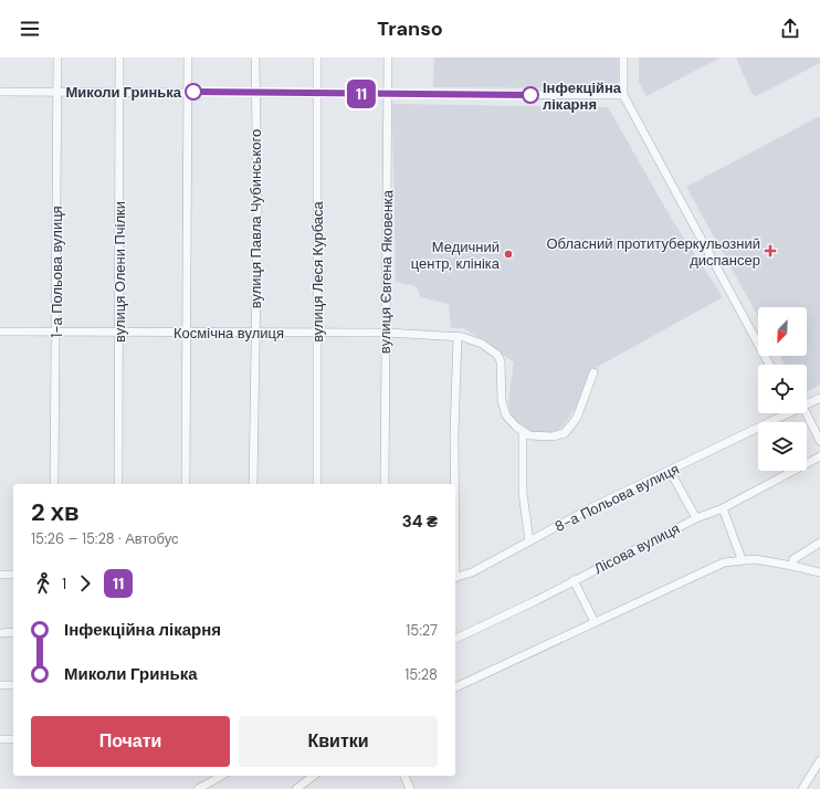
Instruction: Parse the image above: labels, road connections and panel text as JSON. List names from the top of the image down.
{
  "streets": {
    "street": [
      "вулиця Павла Чубинського",
      "1-а Польова вулиця",
      "вулиця Олени Пчілки",
      "вулиця Леся Курбаса",
      "вулиця Євгена Яковенка",
      "Космічна вулиця",
      "8-а Польова вулиця",
      "Лісова вулиця"
    ]
  },
  "crossings": [
    ["вулиця Павла Чубинського", "Космічна вулиця"],
    ["1-а Польова вулиця", "Космічна вулиця"],
    ["вулиця Олени Пчілки", "Космічна вулиця"],
    ["вулиця Леся Курбаса", "Космічна вулиця"],
    ["вулиця Євгена Яковенка", "Космічна вулиця"]
  ],
  "places": {
    "other": ["Миколи Гринька", "Інфекційна лікарня", "Медичний центр, клініка"],
    "health": ["Обласний протитуберкульозний диспансер"]
  },
  "lines": ["bus line 11"],
  "north": "bottom left",
  "page": {
    "header": "Transo",
    "on_map": "11",
    "heading": ["2 хв", "15:26 – 15:28 · Автобус", "34 ₴"],
    "legs": ["1", "11"],
    "list": [
      {
        "name": "Інфекційна лікарня",
        "value": "15:27"
      },
      {
        "name": "Миколи Гринька",
        "value": "15:28"
      }
    ],
    "buttons": ["Почати", "Квитки"]
  }
}
